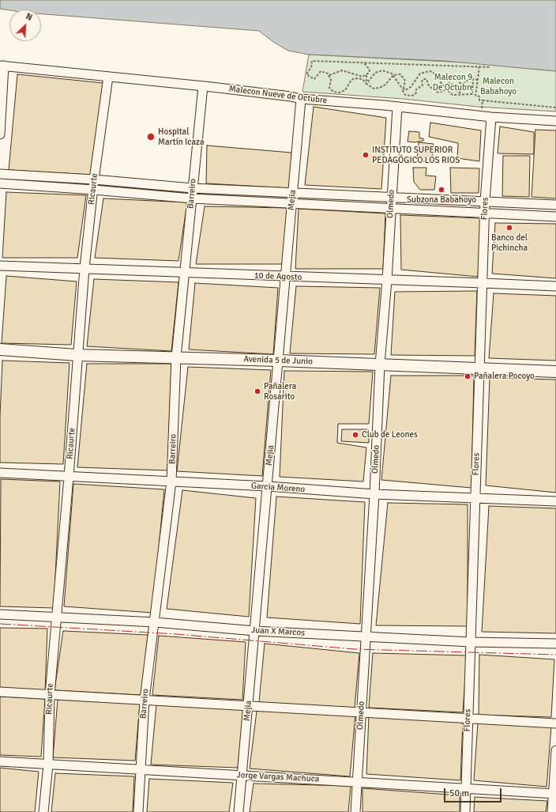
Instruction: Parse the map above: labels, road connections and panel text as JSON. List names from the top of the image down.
{
  "streets": {
    "main road": ["Avenida 5 de Junio"],
    "street": [
      "Malecon Nueve de Octubre",
      "Ricaurte",
      "Barreiro",
      "Mejia",
      "Olmedo",
      "Flores",
      "10 de Agosto",
      "Garcia Moreno",
      "Juan X Marcos",
      "Jorge Vargas Machuca"
    ]
  },
  "crossings": [
    ["Malecon Nueve de Octubre", "Ricaurte"],
    ["Malecon Nueve de Octubre", "Barreiro"],
    ["Malecon Nueve de Octubre", "Mejia"],
    ["Malecon Nueve de Octubre", "Olmedo"],
    ["Malecon Nueve de Octubre", "Flores"],
    ["Ricaurte", "10 de Agosto"],
    ["Ricaurte", "Avenida 5 de Junio"],
    ["Ricaurte", "Garcia Moreno"],
    ["Ricaurte", "Juan X Marcos"],
    ["Ricaurte", "Jorge Vargas Machuca"],
    ["Barreiro", "10 de Agosto"],
    ["Barreiro", "Avenida 5 de Junio"],
    ["Barreiro", "Garcia Moreno"],
    ["Barreiro", "Juan X Marcos"],
    ["Barreiro", "Jorge Vargas Machuca"],
    ["Mejia", "10 de Agosto"],
    ["Mejia", "Avenida 5 de Junio"],
    ["Mejia", "Garcia Moreno"],
    ["Mejia", "Juan X Marcos"],
    ["Mejia", "Jorge Vargas Machuca"],
    ["Olmedo", "10 de Agosto"],
    ["Olmedo", "Avenida 5 de Junio"],
    ["Olmedo", "Garcia Moreno"],
    ["Olmedo", "Juan X Marcos"],
    ["Olmedo", "Jorge Vargas Machuca"],
    ["Flores", "10 de Agosto"],
    ["Flores", "Avenida 5 de Junio"],
    ["Flores", "Garcia Moreno"],
    ["Flores", "Juan X Marcos"],
    ["Flores", "Jorge Vargas Machuca"]
  ],
  "parks": ["Malecon 9 De Octubre", "Malecon Babahoyo"],
  "places": [
    "Hospital Martín Icaza",
    "INSTITUTO SUPERIOR PEDAGÓGICO LOS RIOS",
    "Subzona Babahoyo",
    "Banco del Pichincha",
    "Pañalera Pocoyo",
    "Pañalera Rosarito",
    "Club de Leones"
  ],
  "scale_bar": "50 m",
  "north": "top right"
}
